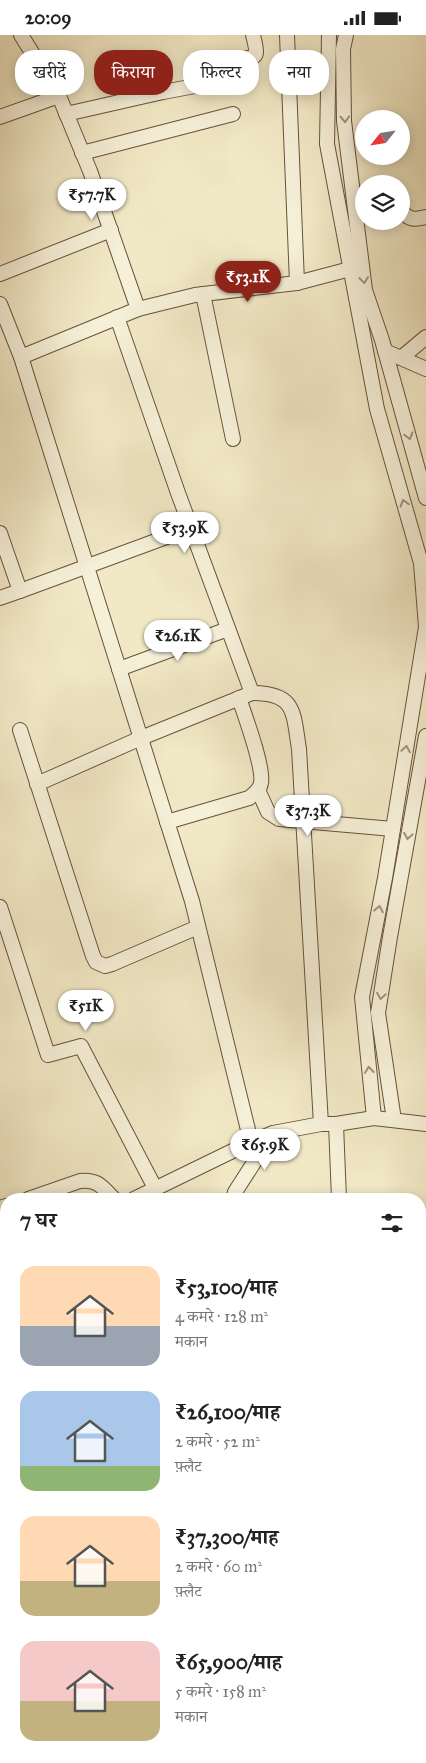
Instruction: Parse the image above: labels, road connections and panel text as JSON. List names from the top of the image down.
{
  "north": "bottom left",
  "page": {
    "status": "20:09",
    "chip": [
      "खरीदें",
      "किराया",
      "फ़िल्टर",
      "नया"
    ],
    "price": [
      "₹57.7K",
      "₹53.1K",
      "₹53.9K",
      "₹26.1K",
      "₹37.3K",
      "₹51K",
      "₹65.9K"
    ],
    "heading": "7 घर",
    "list": [
      {
        "name": "₹53,100/माह",
        "note": "4 कमरे · 128 m² · मकान"
      },
      {
        "name": "₹26,100/माह",
        "note": "2 कमरे · 52 m² · फ़्लैट"
      },
      {
        "name": "₹37,300/माह",
        "note": "2 कमरे · 60 m² · फ़्लैट"
      },
      {
        "name": "₹65,900/माह",
        "note": "5 कमरे · 158 m² · मकान"
      }
    ]
  }
}
